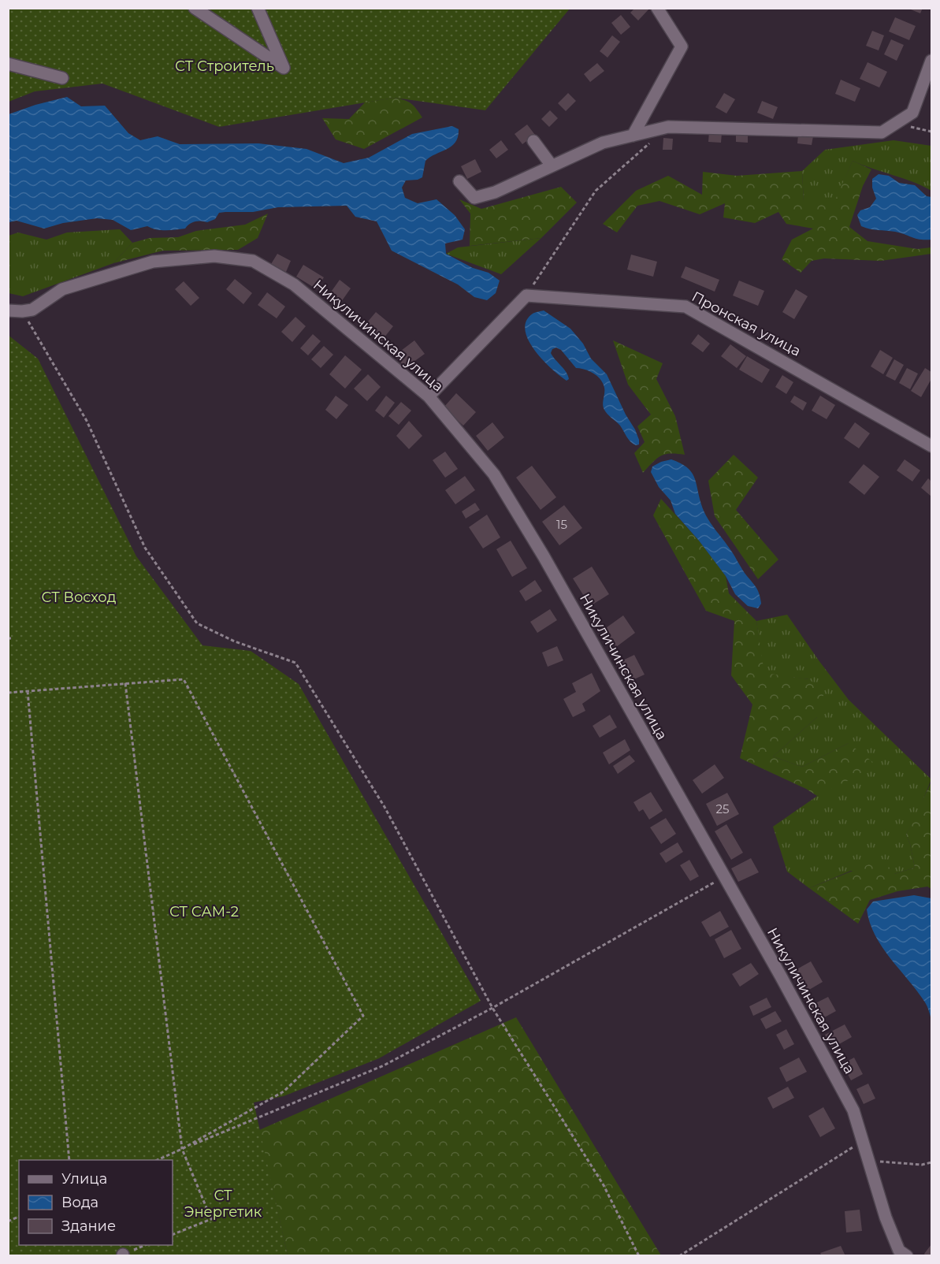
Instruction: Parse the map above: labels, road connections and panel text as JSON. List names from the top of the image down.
{
  "streets": {
    "street": ["Пронская улица", "Никуличинская улица"]
  },
  "parks": [
    "СТ Строитель",
    "СТ Восход",
    "СТ САМ-2",
    "СТ Энергетик"
  ],
  "house_numbers": ["15", "25"],
  "legend": ["Улица", "Вода", "Здание"]
}
